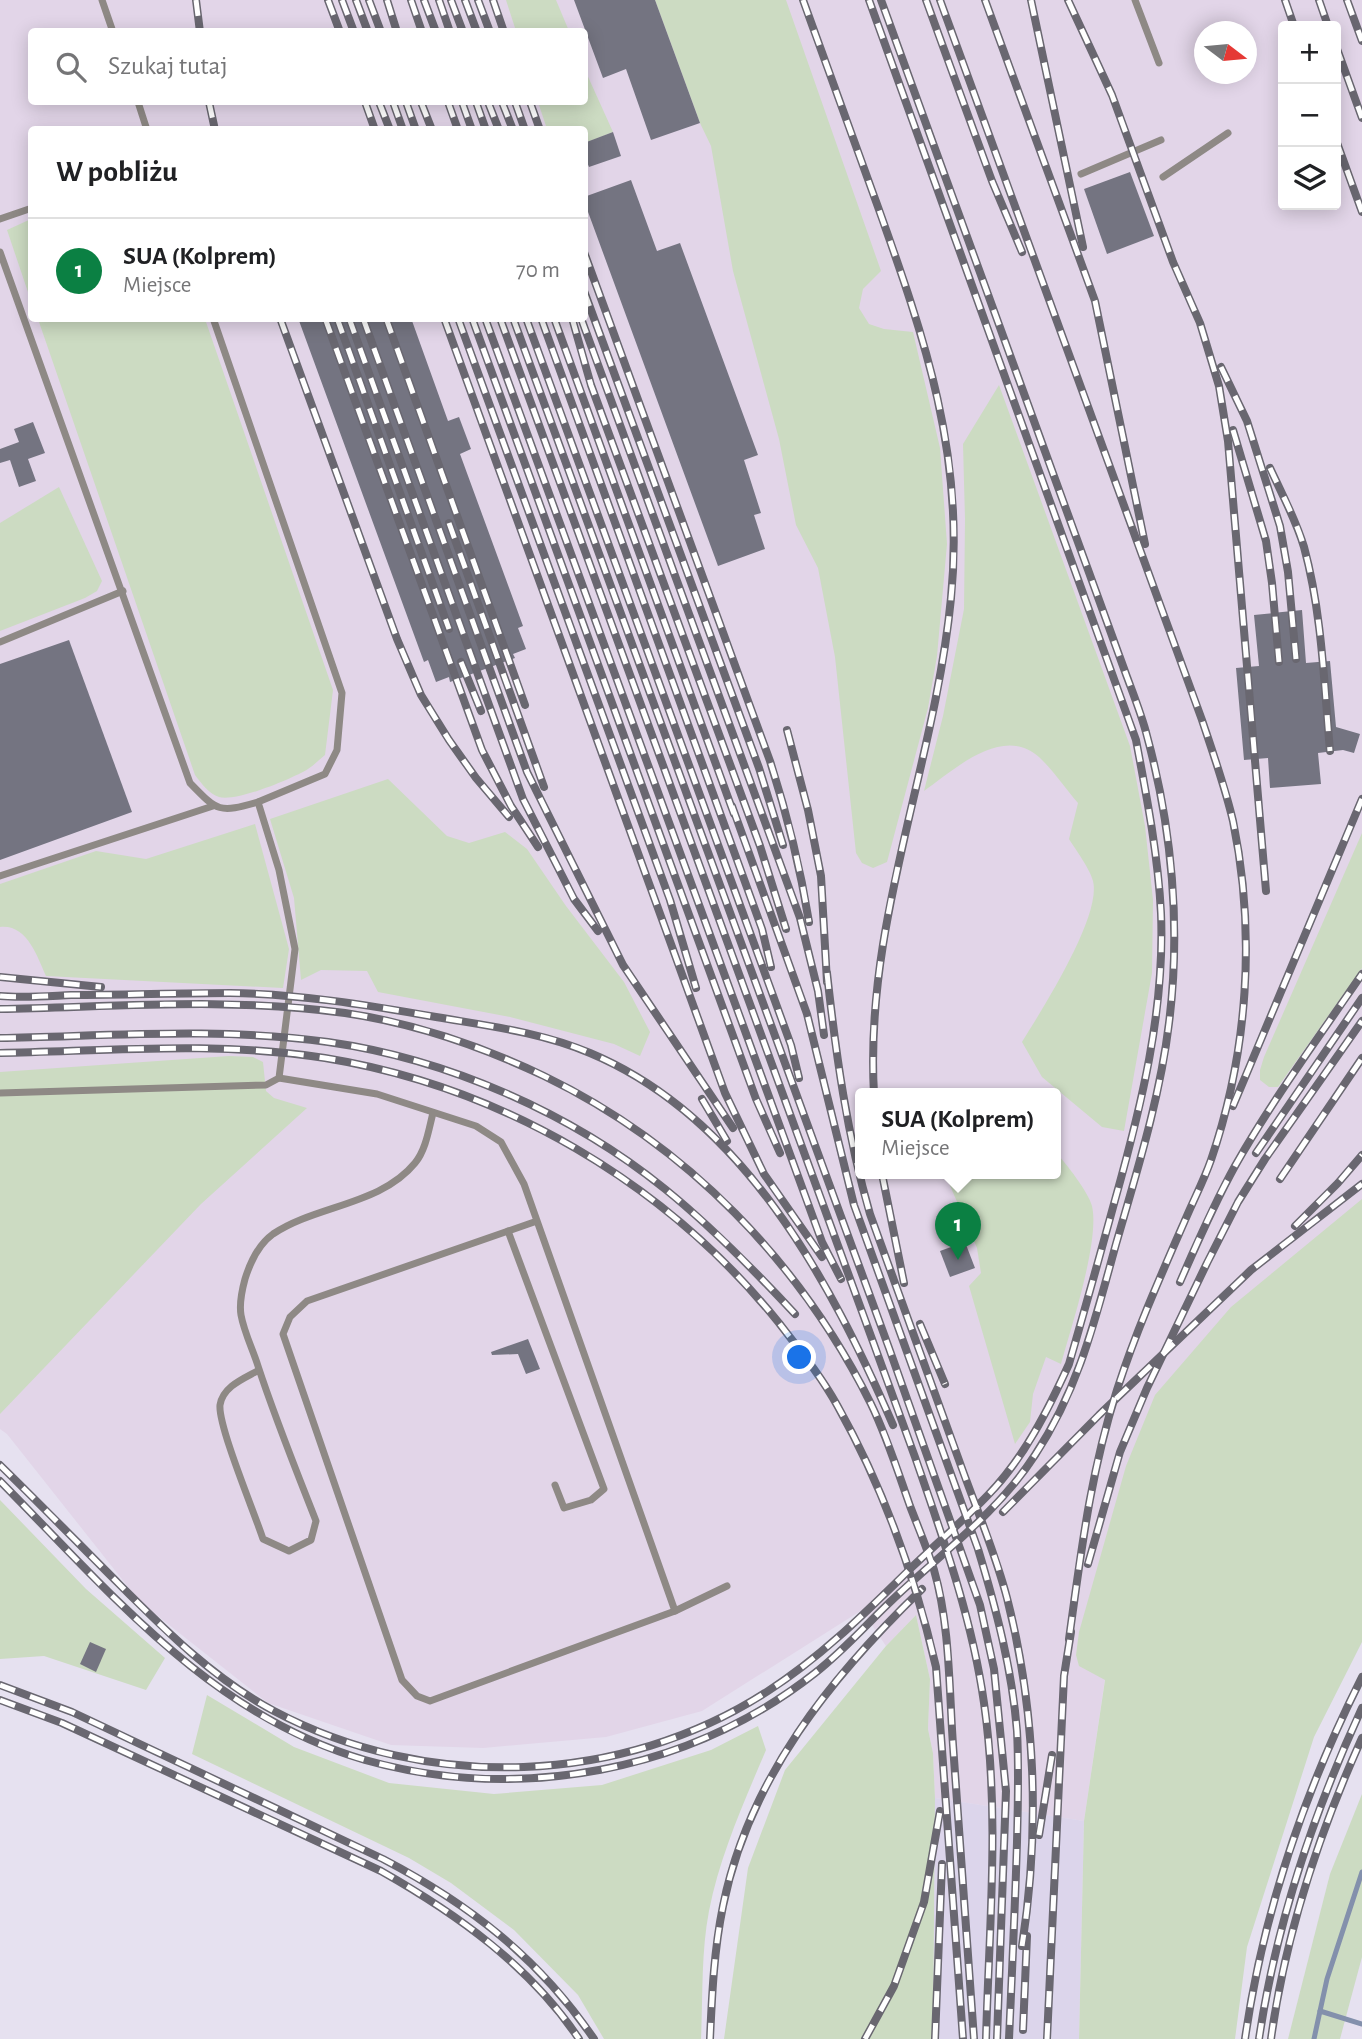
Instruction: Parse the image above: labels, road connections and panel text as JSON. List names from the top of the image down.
{
  "north": "right",
  "page": {
    "map_buttons": ["+", "−"],
    "search": "Szukaj tutaj",
    "heading": "W pobliżu",
    "list": [
      {
        "mark": "1",
        "name": "SUA (Kolprem)",
        "note": "Miejsce",
        "value": "70 m"
      }
    ],
    "popup": ["SUA (Kolprem)", "Miejsce"],
    "pins": "1"
  }
}
